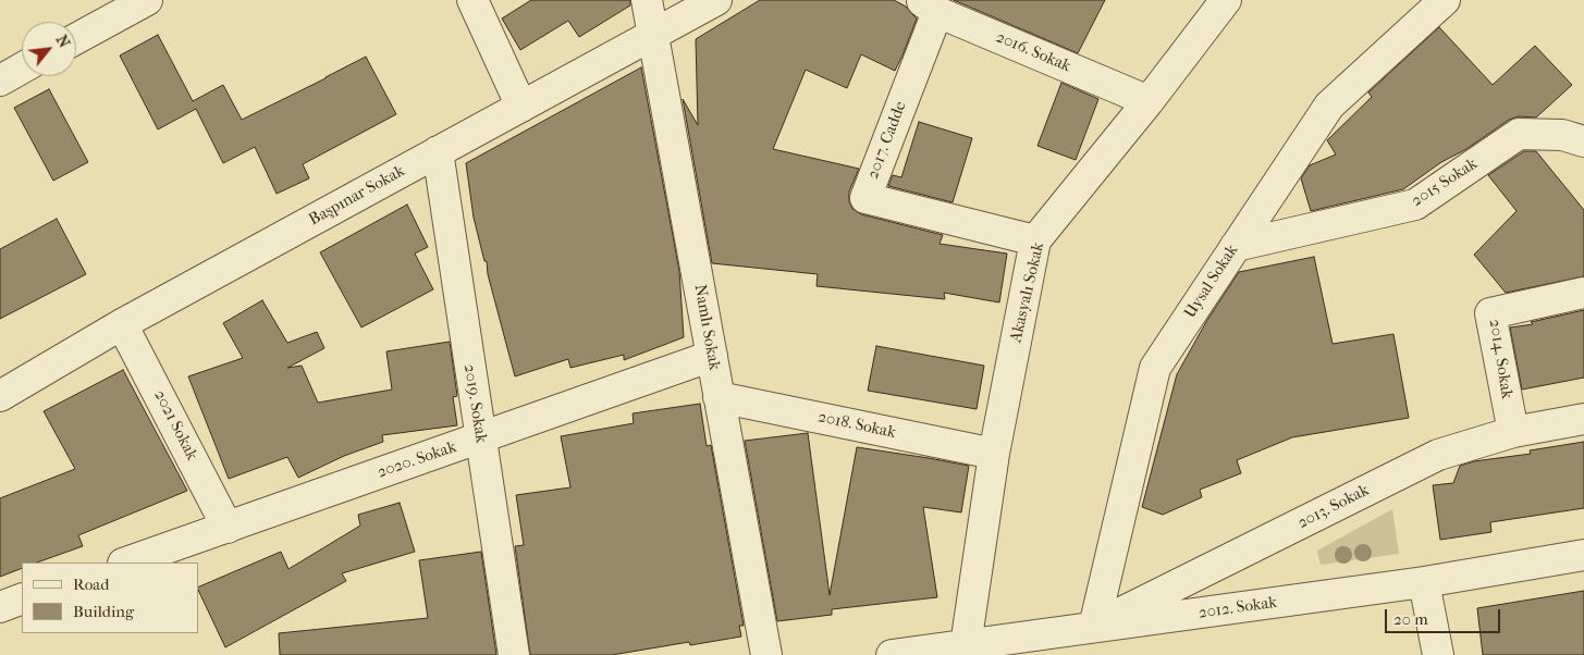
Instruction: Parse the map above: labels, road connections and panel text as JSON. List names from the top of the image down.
{
  "streets": {
    "street": [
      "2016. Sokak",
      "2017. Cadde",
      "2015 Sokak",
      "Başpınar Sokak",
      "Uysal Sokak",
      "Akasyalı Sokak",
      "Namlı Sokak",
      "2014. Sokak",
      "2019. Sokak",
      "2021 Sokak",
      "2018. Sokak",
      "2020. Sokak",
      "2013. Sokak",
      "2012. Sokak"
    ]
  },
  "crossings": [
    ["2016. Sokak", "2017. Cadde"],
    ["2016. Sokak", "Akasyalı Sokak"],
    ["2017. Cadde", "Akasyalı Sokak"],
    ["2015 Sokak", "Uysal Sokak"],
    ["Başpınar Sokak", "Namlı Sokak"],
    ["Başpınar Sokak", "2019. Sokak"],
    ["Başpınar Sokak", "2021 Sokak"],
    ["Uysal Sokak", "2013. Sokak"],
    ["Akasyalı Sokak", "2018. Sokak"],
    ["Akasyalı Sokak", "2012. Sokak"],
    ["Namlı Sokak", "2018. Sokak"],
    ["Namlı Sokak", "2020. Sokak"],
    ["2014. Sokak", "2013. Sokak"],
    ["2019. Sokak", "2020. Sokak"],
    ["2021 Sokak", "2020. Sokak"]
  ],
  "legend": ["Road", "Building"],
  "scale_bar": "20 m",
  "north": "top right"
}
